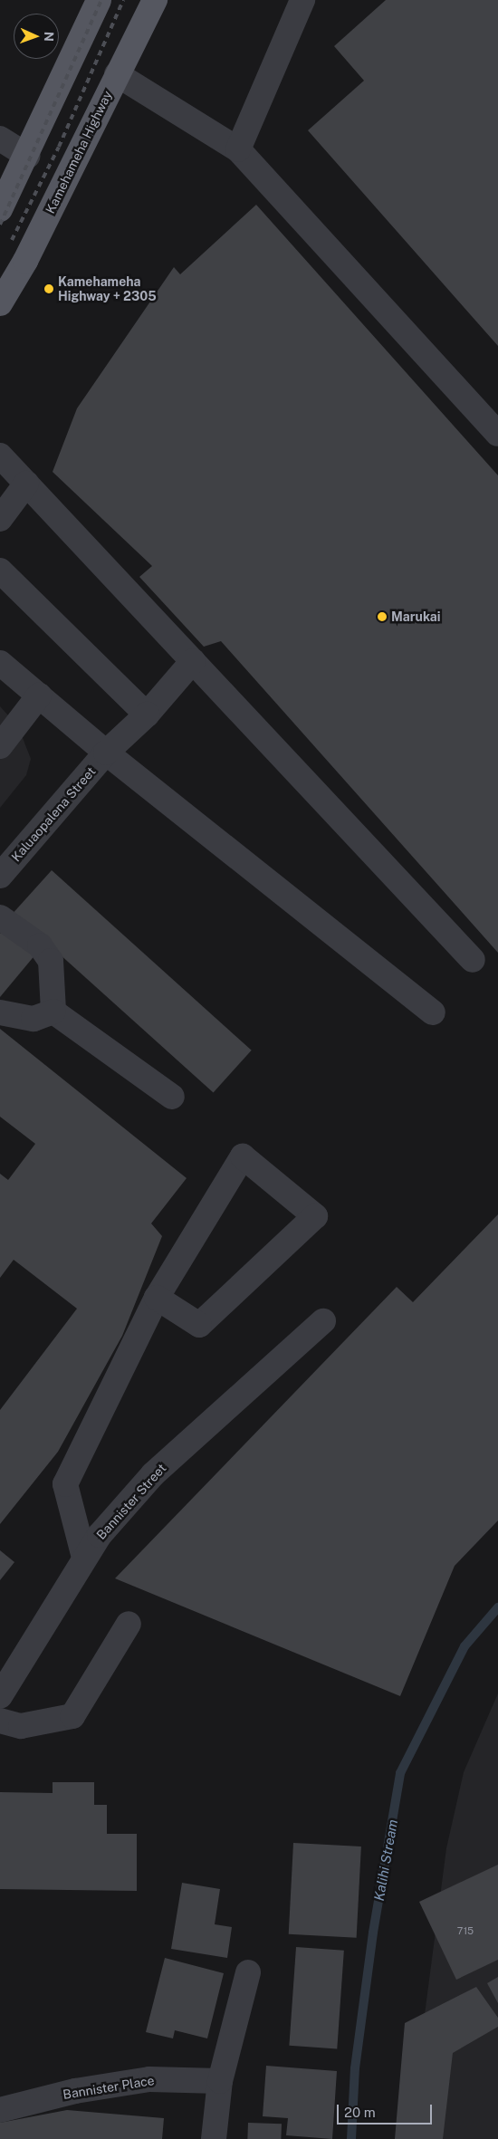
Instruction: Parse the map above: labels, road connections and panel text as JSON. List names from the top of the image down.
{
  "streets": {
    "main road": ["Kamehameha Highway"],
    "street": ["Kaluaopalena Street", "Bannister Street", "Bannister Place"]
  },
  "water": ["Kalihi Stream"],
  "places": ["Kamehameha Highway + 2305", "Marukai"],
  "house_numbers": ["715"],
  "scale_bar": "20 m",
  "north": "right"
}
